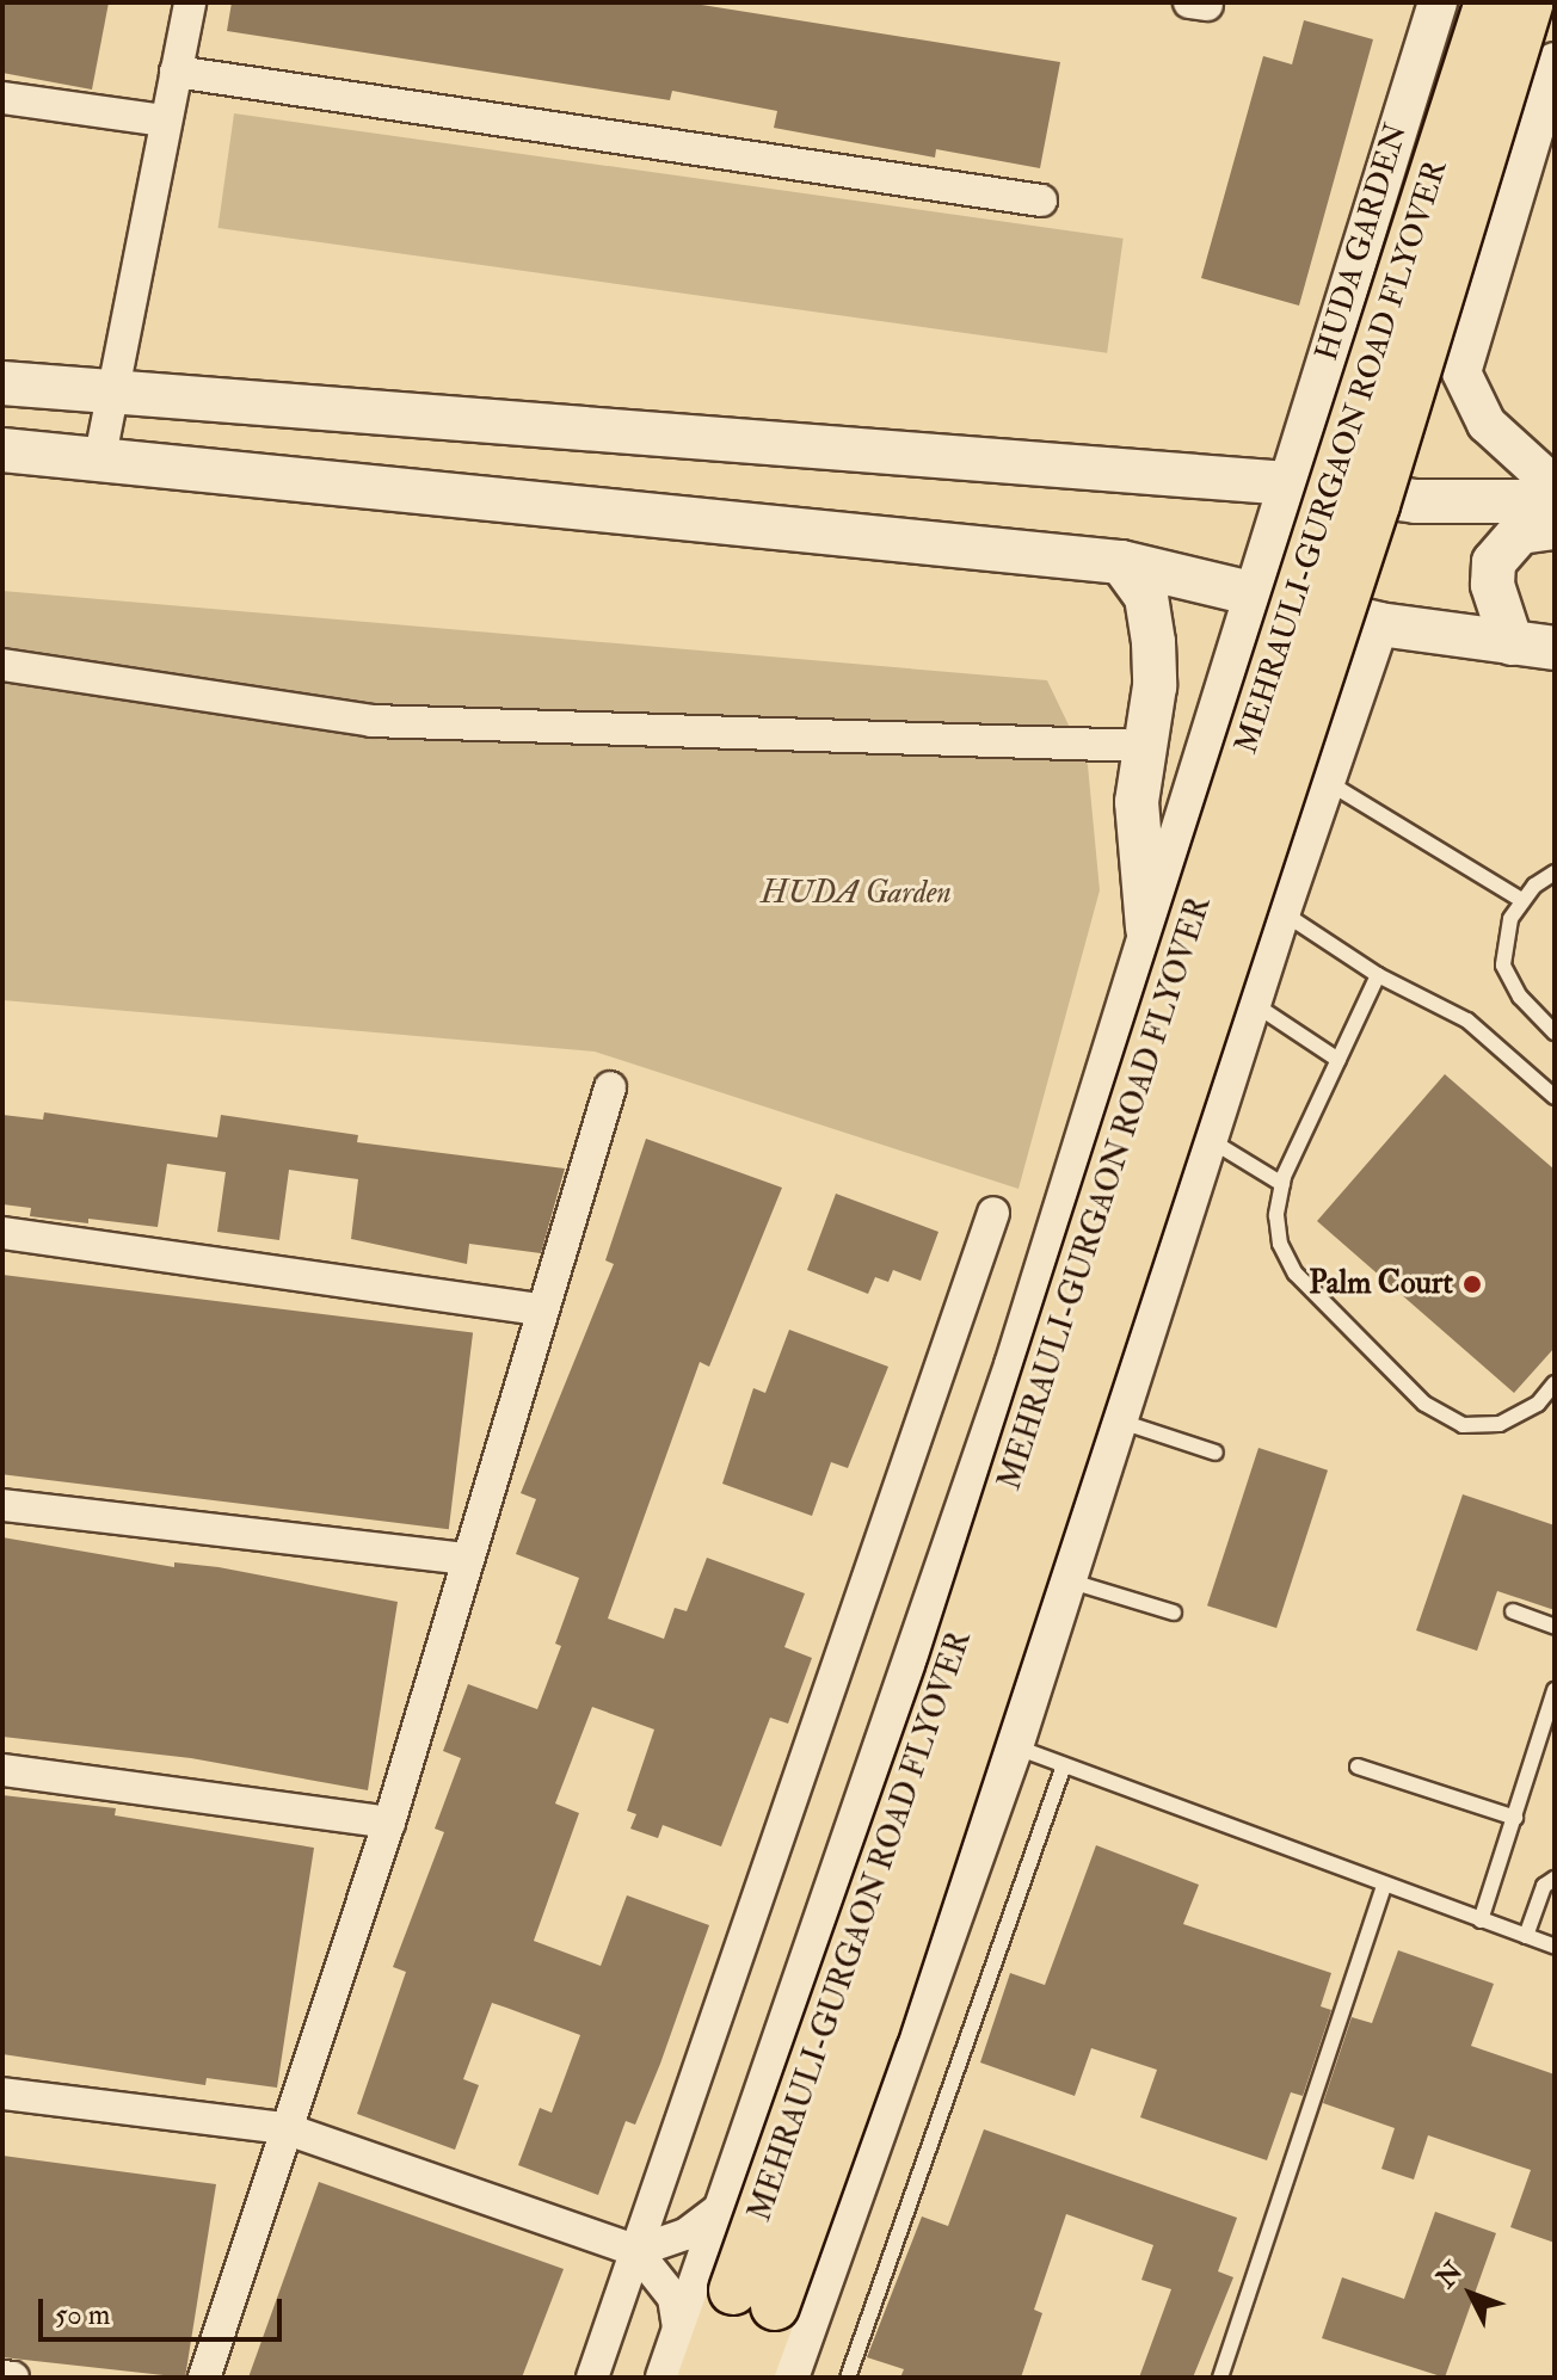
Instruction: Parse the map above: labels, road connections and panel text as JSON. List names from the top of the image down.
{
  "streets": {
    "main road": ["MEHRAULI-GURGAON ROAD FLYOVER"],
    "street": ["HUDA GARDEN"]
  },
  "parks": ["HUDA Garden"],
  "places": ["Palm Court"],
  "scale_bar": "50 m",
  "north": "top left"
}
